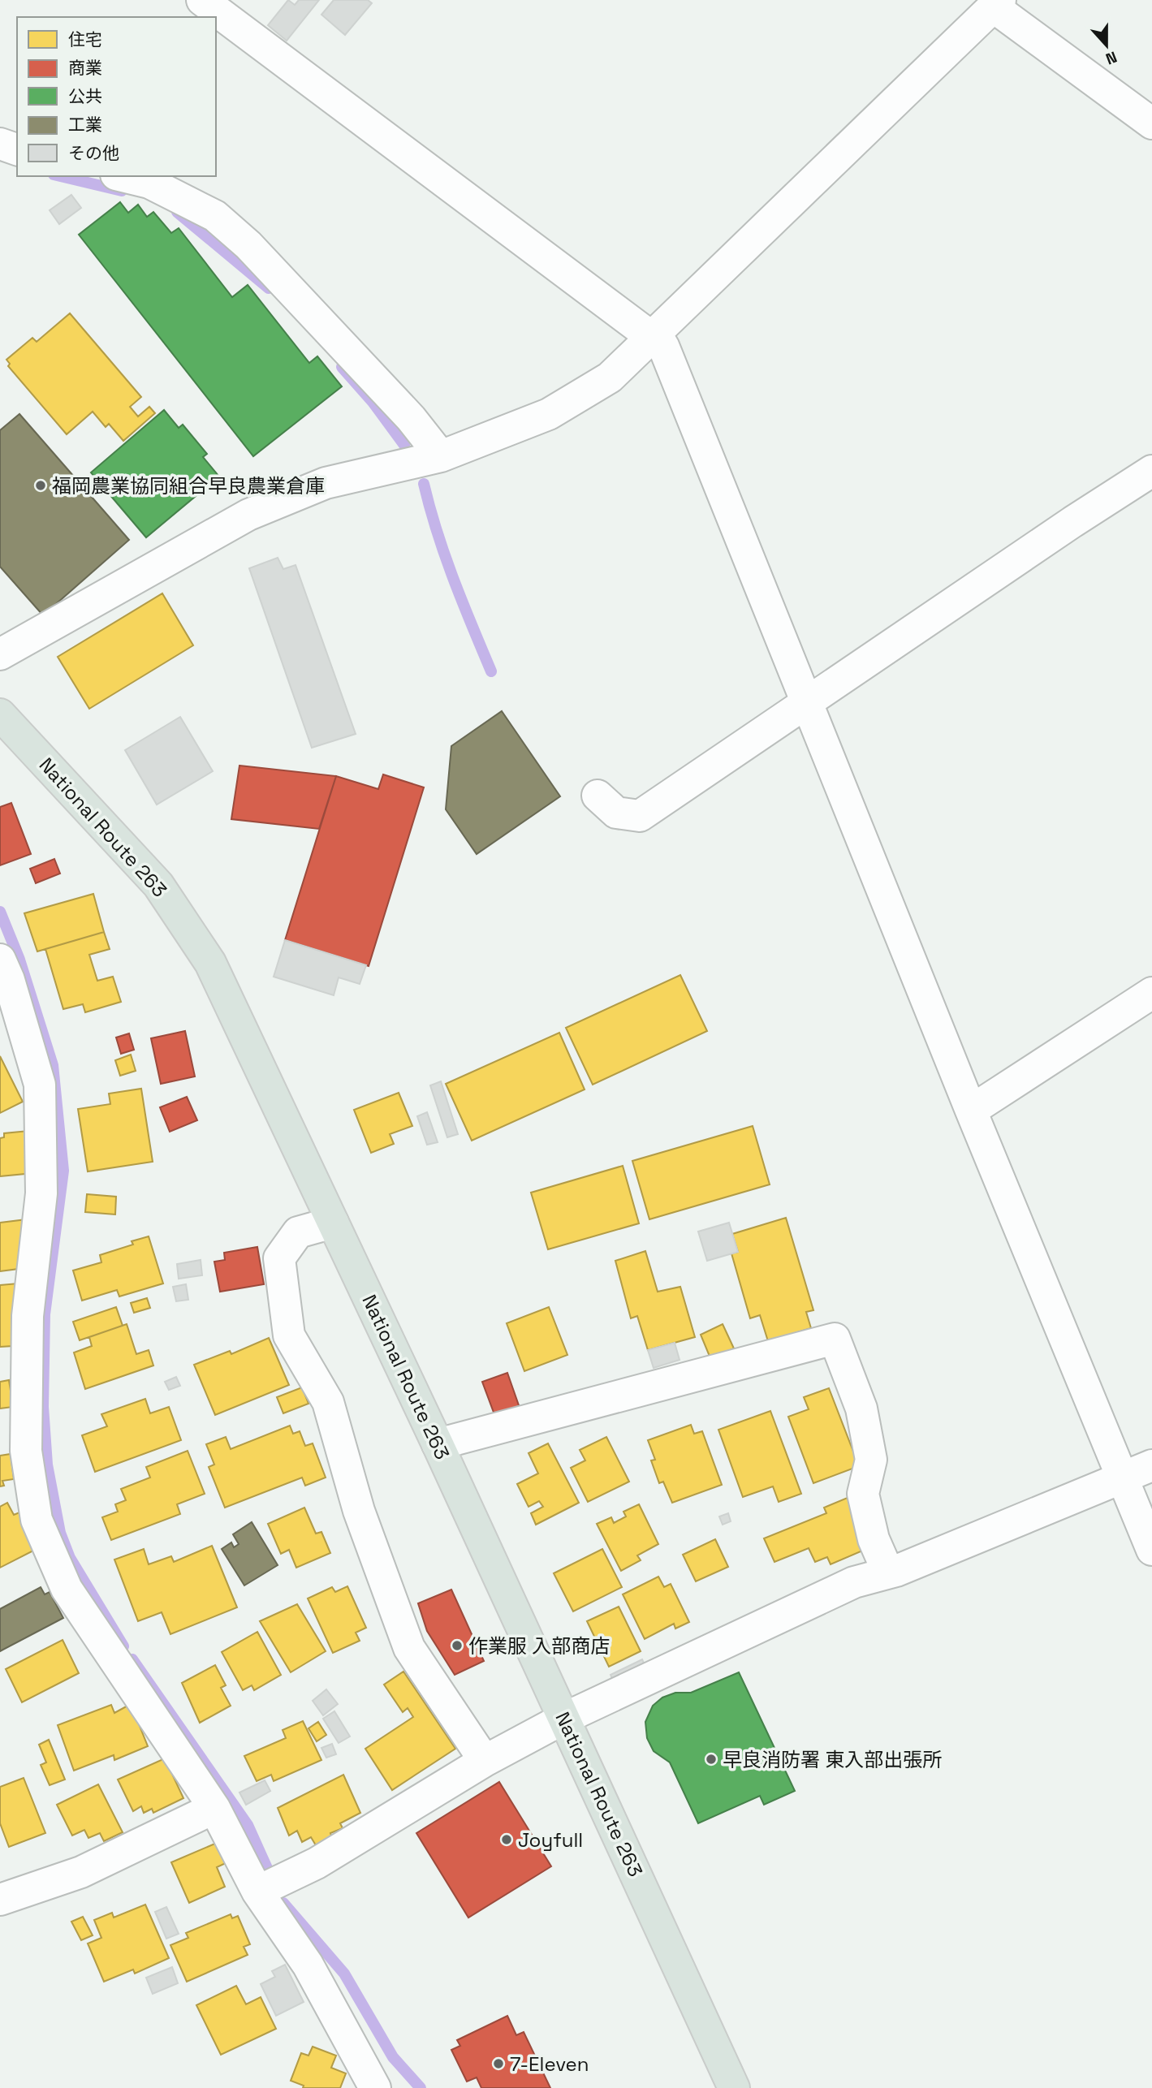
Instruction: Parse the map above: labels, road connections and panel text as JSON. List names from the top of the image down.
{
  "streets": {
    "highway": ["National Route 263"]
  },
  "places": [
    "福岡農業協同組合早良農業倉庫",
    "作業服 入部商店",
    "早良消防署 東入部出張所",
    "Joyfull",
    "7-Eleven"
  ],
  "legend": [
    "住宅",
    "商業",
    "公共",
    "工業",
    "その他"
  ],
  "north": "bottom"
}
